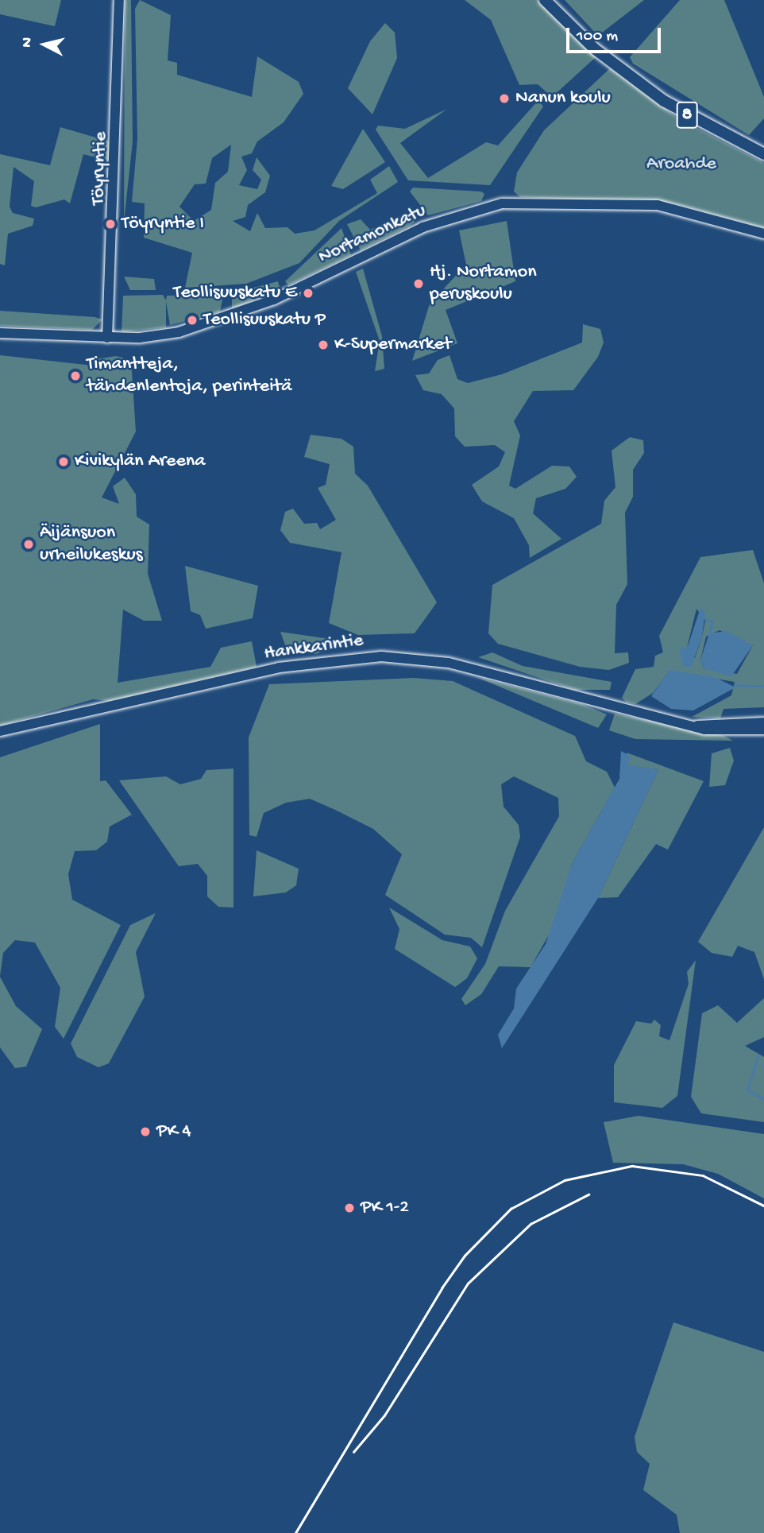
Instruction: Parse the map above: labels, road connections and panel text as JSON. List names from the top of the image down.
{
  "streets": {
    "highway": ["8"],
    "main road": ["Töyryntie", "Nortamonkatu", "Hankkarintie"]
  },
  "crossings": [
    ["Töyryntie", "Nortamonkatu"]
  ],
  "parks": ["Aroahde"],
  "places": [
    "Nanun koulu",
    "Töyryntie I",
    "Hj. Nortamon peruskoulu",
    "Teollisuuskatu E",
    "Teollisuuskatu P",
    "K-Supermarket",
    "Timantteja, tähdenlentoja, perinteitä",
    "Kivikylän Areena",
    "Äijänsuon urheilukeskus",
    "PK 4",
    "PK 1-2"
  ],
  "scale_bar": "100 m",
  "north": "left"
}
